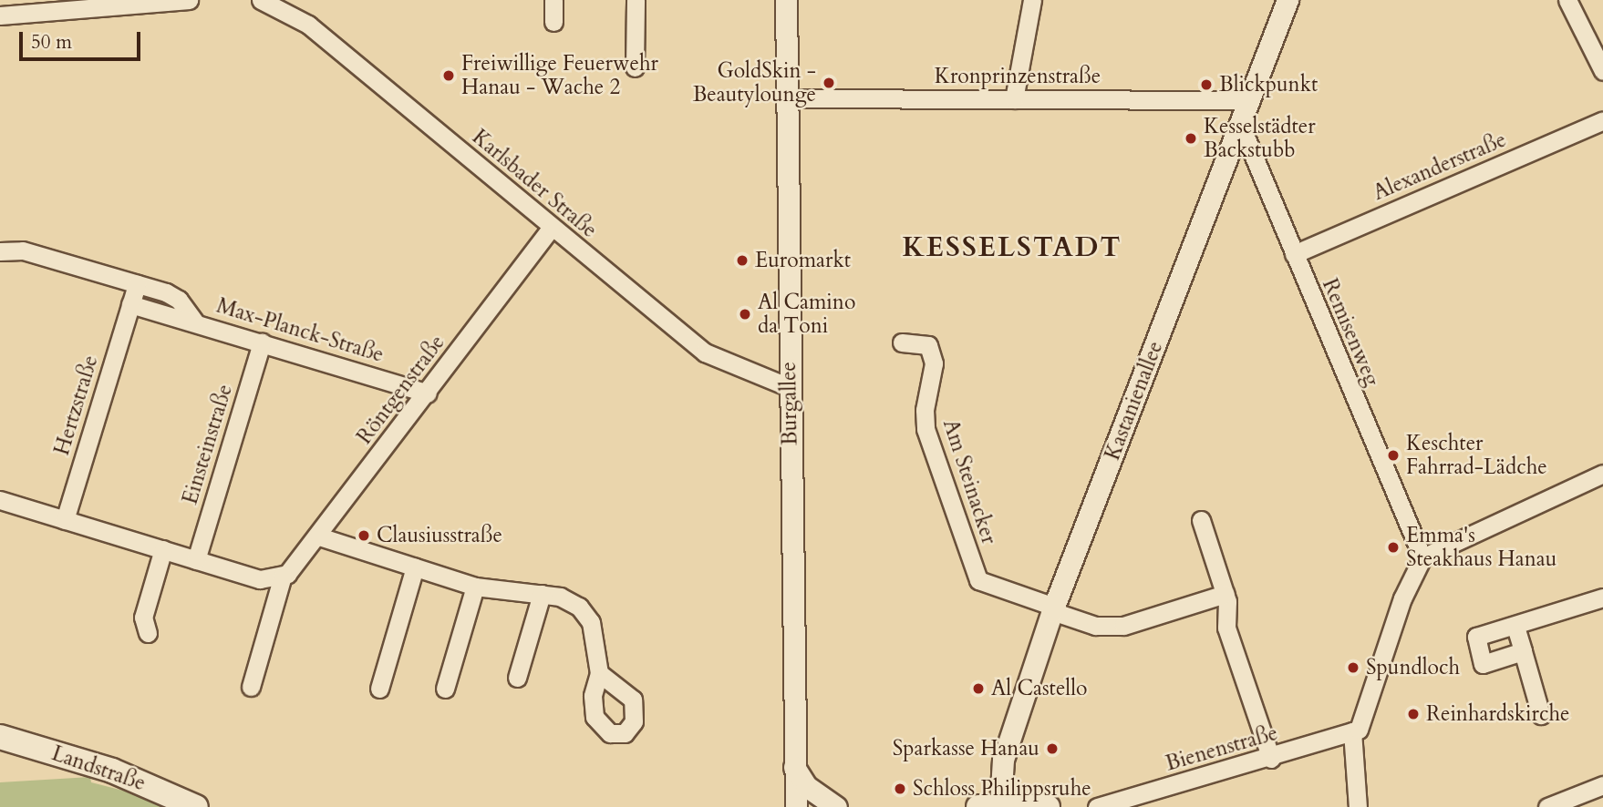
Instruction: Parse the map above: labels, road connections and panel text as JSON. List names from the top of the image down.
{
  "streets": {
    "main road": ["Landstraße"],
    "street": [
      "Kronprinzenstraße",
      "Alexanderstraße",
      "Karlsbader Straße",
      "Max-Planck-Straße",
      "Remisenweg",
      "Röntgenstraße",
      "Kastanienallee",
      "Burgallee",
      "Hertzstraße",
      "Einsteinstraße",
      "Am Steinacker",
      "Bienenstraße"
    ]
  },
  "crossings": [
    ["Kronprinzenstraße", "Kastanienallee"],
    ["Kronprinzenstraße", "Burgallee"],
    ["Alexanderstraße", "Remisenweg"],
    ["Karlsbader Straße", "Röntgenstraße"],
    ["Karlsbader Straße", "Burgallee"],
    ["Max-Planck-Straße", "Röntgenstraße"],
    ["Max-Planck-Straße", "Hertzstraße"],
    ["Max-Planck-Straße", "Einsteinstraße"],
    ["Remisenweg", "Kastanienallee"],
    ["Kastanienallee", "Am Steinacker"]
  ],
  "districts": ["KESSELSTADT"],
  "places": [
    "Freiwillige Feuerwehr Hanau - Wache 2",
    "GoldSkin - Beautylounge",
    "Blickpunkt",
    "Kesselstädter Backstubb",
    "Euromarkt",
    "Al Camino da Toni",
    "Keschter Fahrrad-Lädche",
    "Clausiusstraße",
    "Emma's Steakhaus Hanau",
    "Spundloch",
    "Al Castello",
    "Reinhardskirche",
    "Sparkasse Hanau",
    "Schloss Philippsruhe"
  ],
  "scale_bar": "50 m"
}
